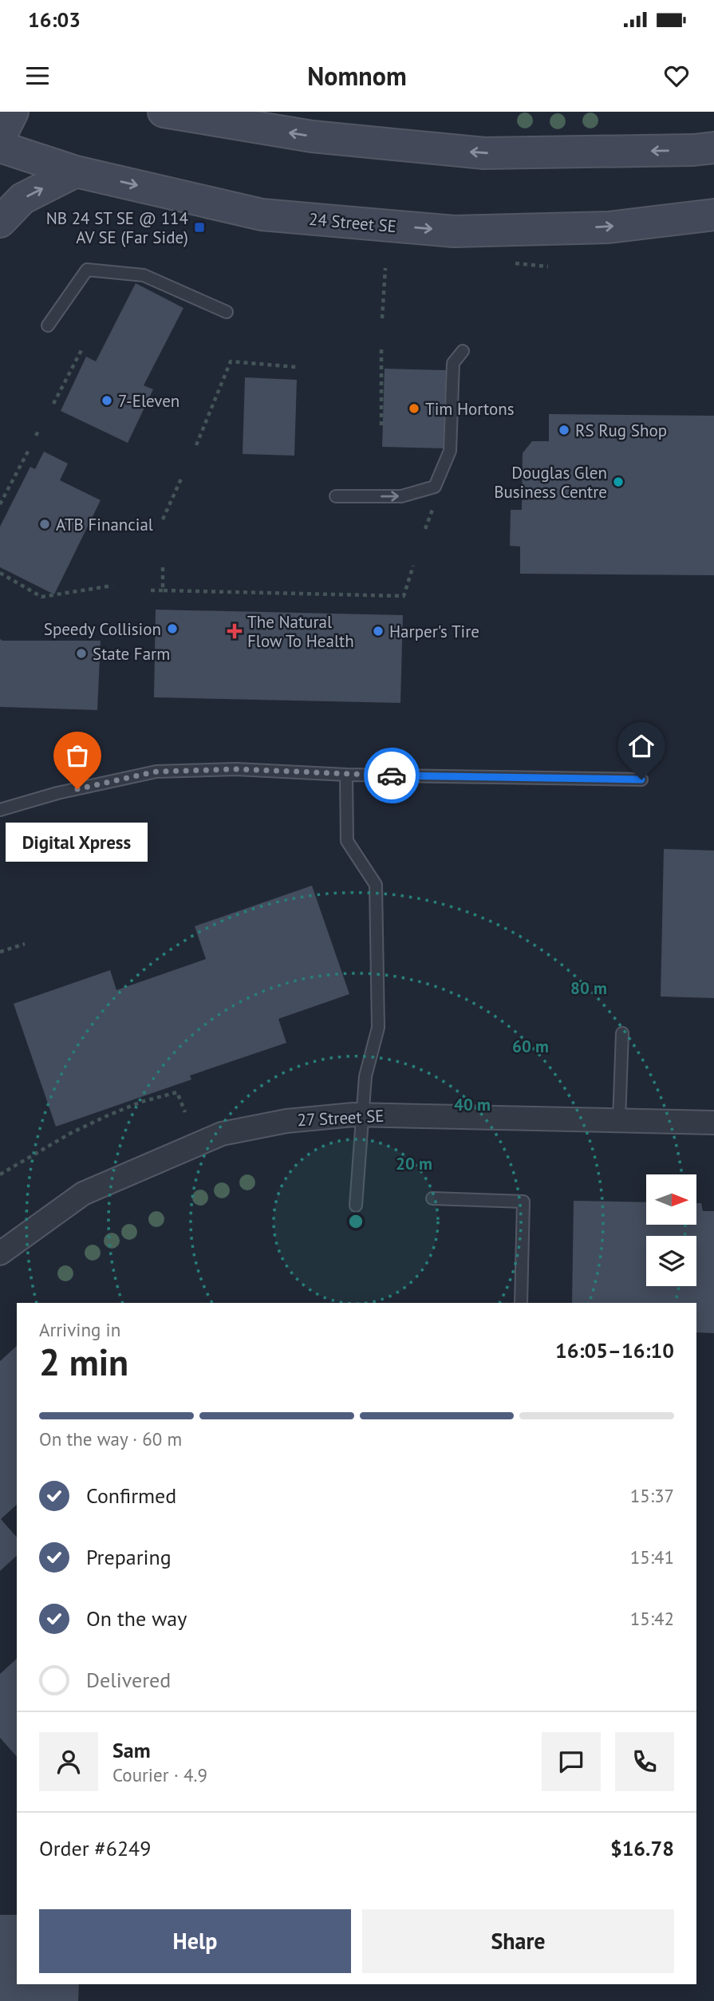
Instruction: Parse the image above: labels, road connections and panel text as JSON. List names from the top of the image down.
{
  "streets": {
    "main road": ["24 Street SE"],
    "street": ["27 Street SE"]
  },
  "places": {
    "transit": ["NB 24 ST SE @ 114 AV SE (Far Side)"],
    "other": [
      "7-Eleven",
      "Tim Hortons",
      "RS Rug Shop",
      "Douglas Glen Business Centre",
      "ATB Financial",
      "Speedy Collision",
      "Harper's Tire",
      "State Farm",
      "Digital Xpress"
    ],
    "health": ["The Natural Flow To Health"]
  },
  "north": "right",
  "page": {
    "status": "16:03",
    "header": "Nomnom",
    "bubble": "Digital Xpress",
    "heading": ["2 min", "Arriving in", "16:05–16:10"],
    "panel": [
      "Sam",
      "Courier · 4.9",
      "Order #6249",
      "$16.78"
    ],
    "bar": "On the way · 60 m",
    "list": [
      ["Confirmed", "15:37"],
      ["Preparing", "15:41"],
      ["On the way", "15:42"],
      "Delivered"
    ],
    "buttons": ["Help", "Share"]
  },
  "rings": [
    "80 m",
    "60 m",
    "40 m",
    "20 m"
  ]
}
